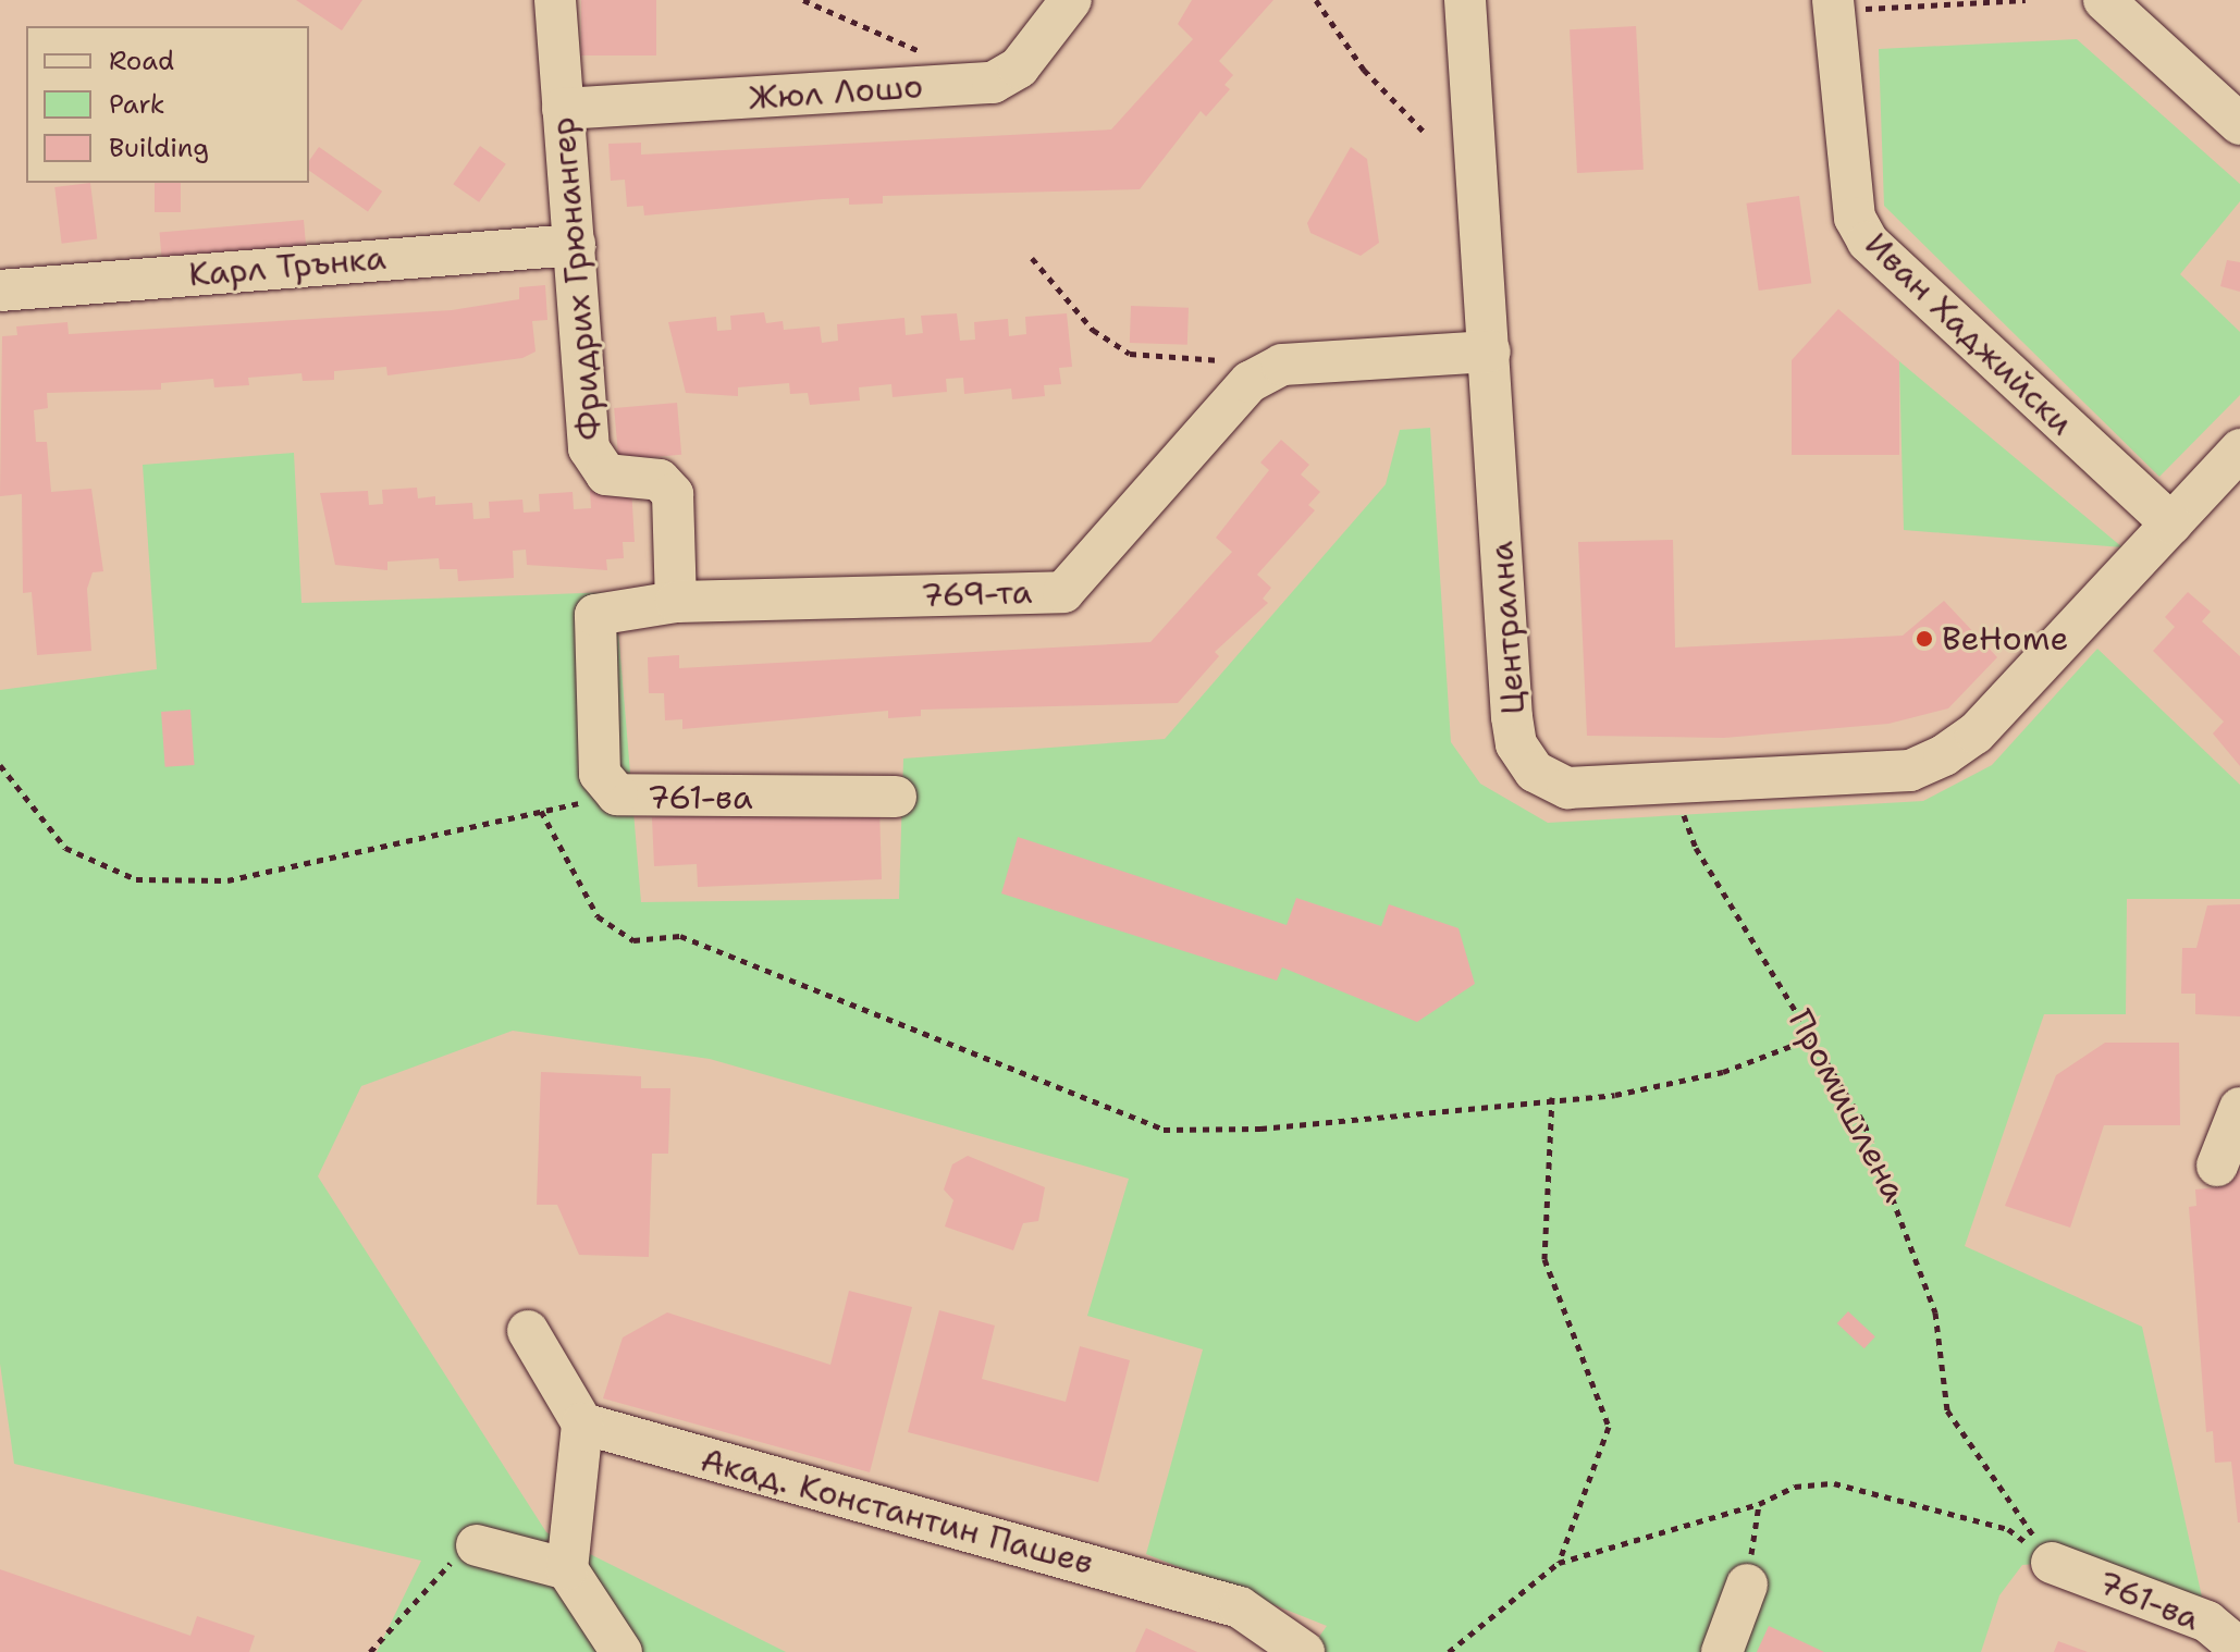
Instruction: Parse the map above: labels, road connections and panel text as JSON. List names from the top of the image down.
{
  "streets": {
    "street": [
      "Жюл Лошо",
      "Карл Трънка",
      "Фридрих Грюнангер",
      "Иван Хаджийски",
      "769-та",
      "Централна",
      "761-ва",
      "Акад. Константин Пашев"
    ],
    "path": ["Промишлена"]
  },
  "crossings": [
    ["Жюл Лошо", "Фридрих Грюнангер"],
    ["Карл Трънка", "Фридрих Грюнангер"],
    ["Фридрих Грюнангер", "769-та"],
    ["Фридрих Грюнангер", "761-ва"],
    ["Иван Хаджийски", "Централна"],
    ["769-та", "761-ва"],
    ["761-ва", "Промишлена"]
  ],
  "places": ["BeHome"],
  "legend": ["Road", "Park", "Building"]
}
